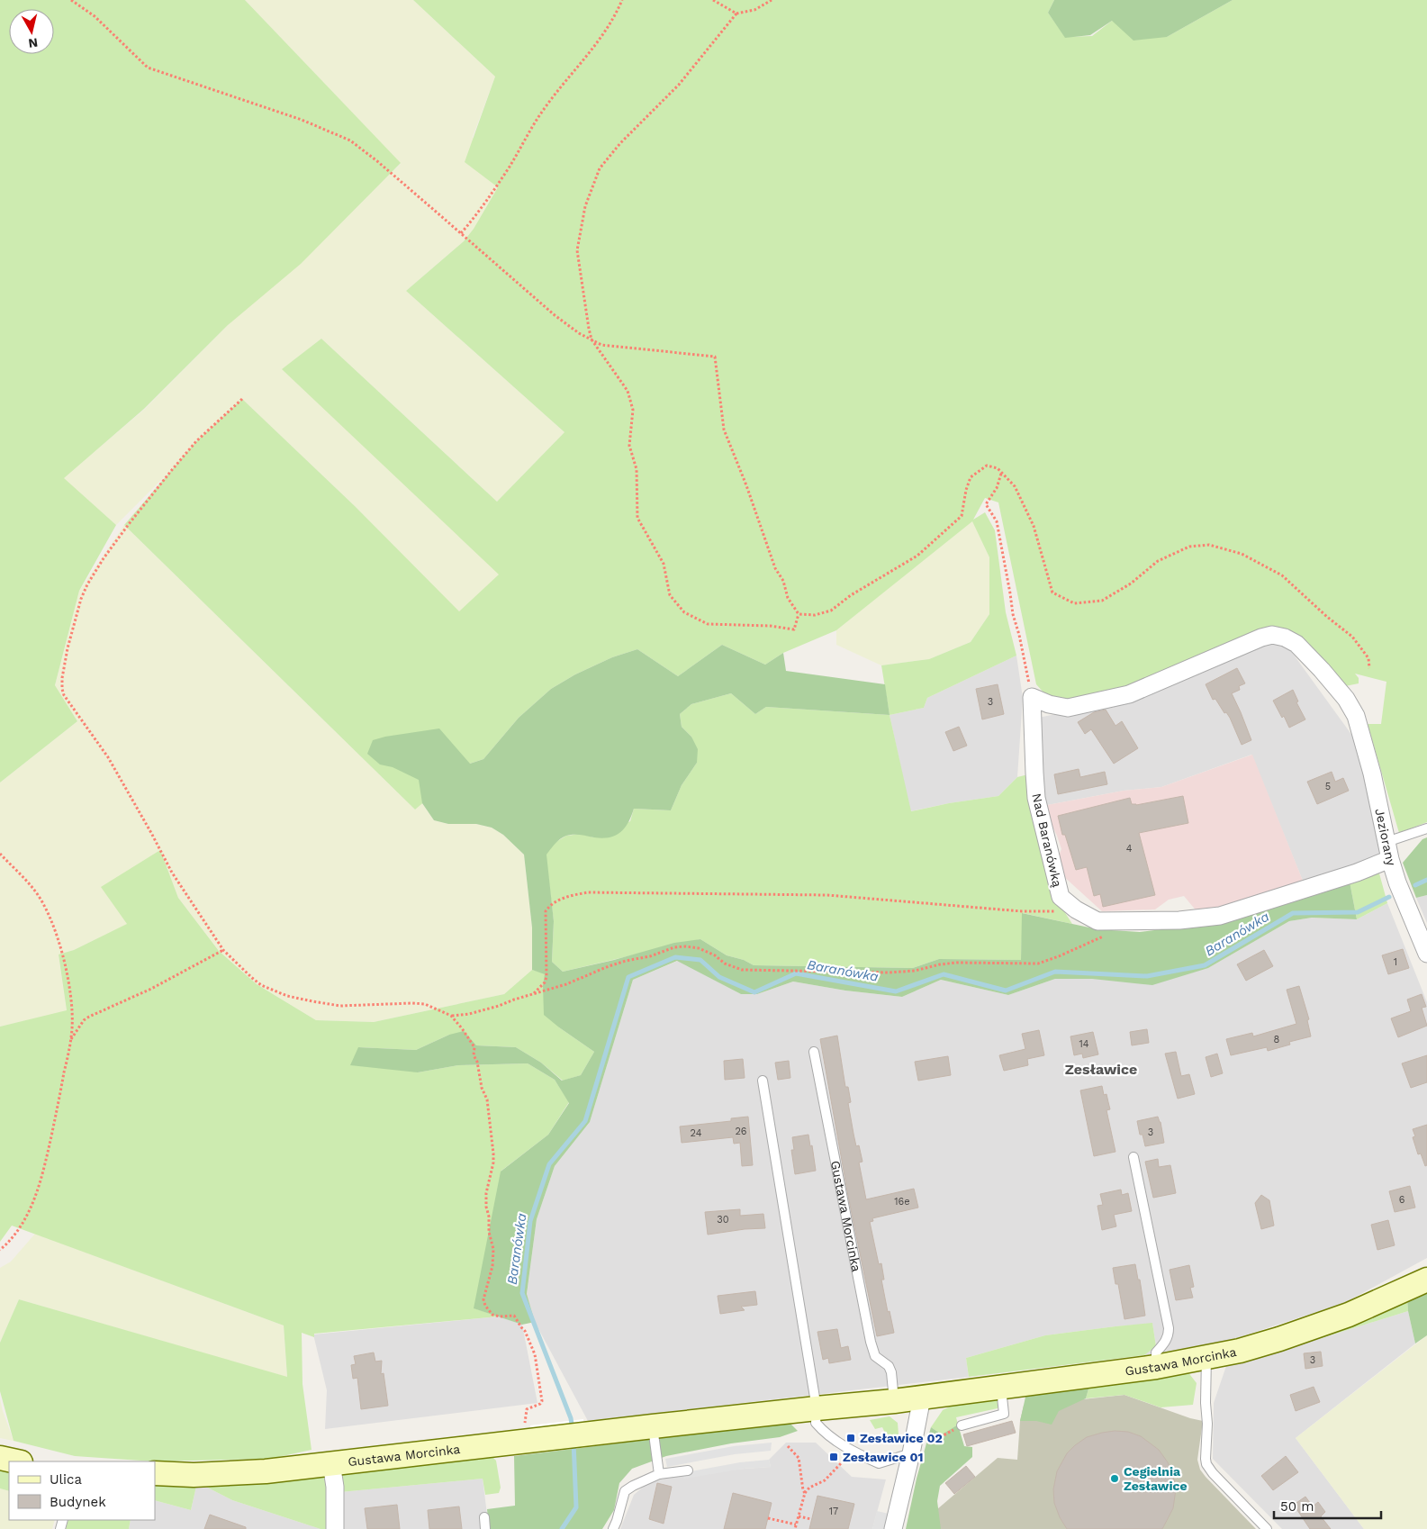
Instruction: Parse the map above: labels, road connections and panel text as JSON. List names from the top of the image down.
{
  "streets": {
    "street": ["Jeziorany", "Nad Baranówką", "Gustawa Morcinka"]
  },
  "crossings": [
    ["Jeziorany", "Nad Baranówką"]
  ],
  "districts": ["Zesławice"],
  "water": ["Baranówka"],
  "places": {
    "transit": ["Zesławice 02", "Zesławice 01"],
    "other": ["Cegielnia Zesławice"]
  },
  "house_numbers": [
    "3",
    "5",
    "4",
    "1",
    "8",
    "14",
    "26",
    "3",
    "24",
    "6",
    "16e",
    "30",
    "3",
    "17"
  ],
  "legend": ["Ulica", "Budynek"],
  "scale_bar": "50 m",
  "north": "bottom"
}
